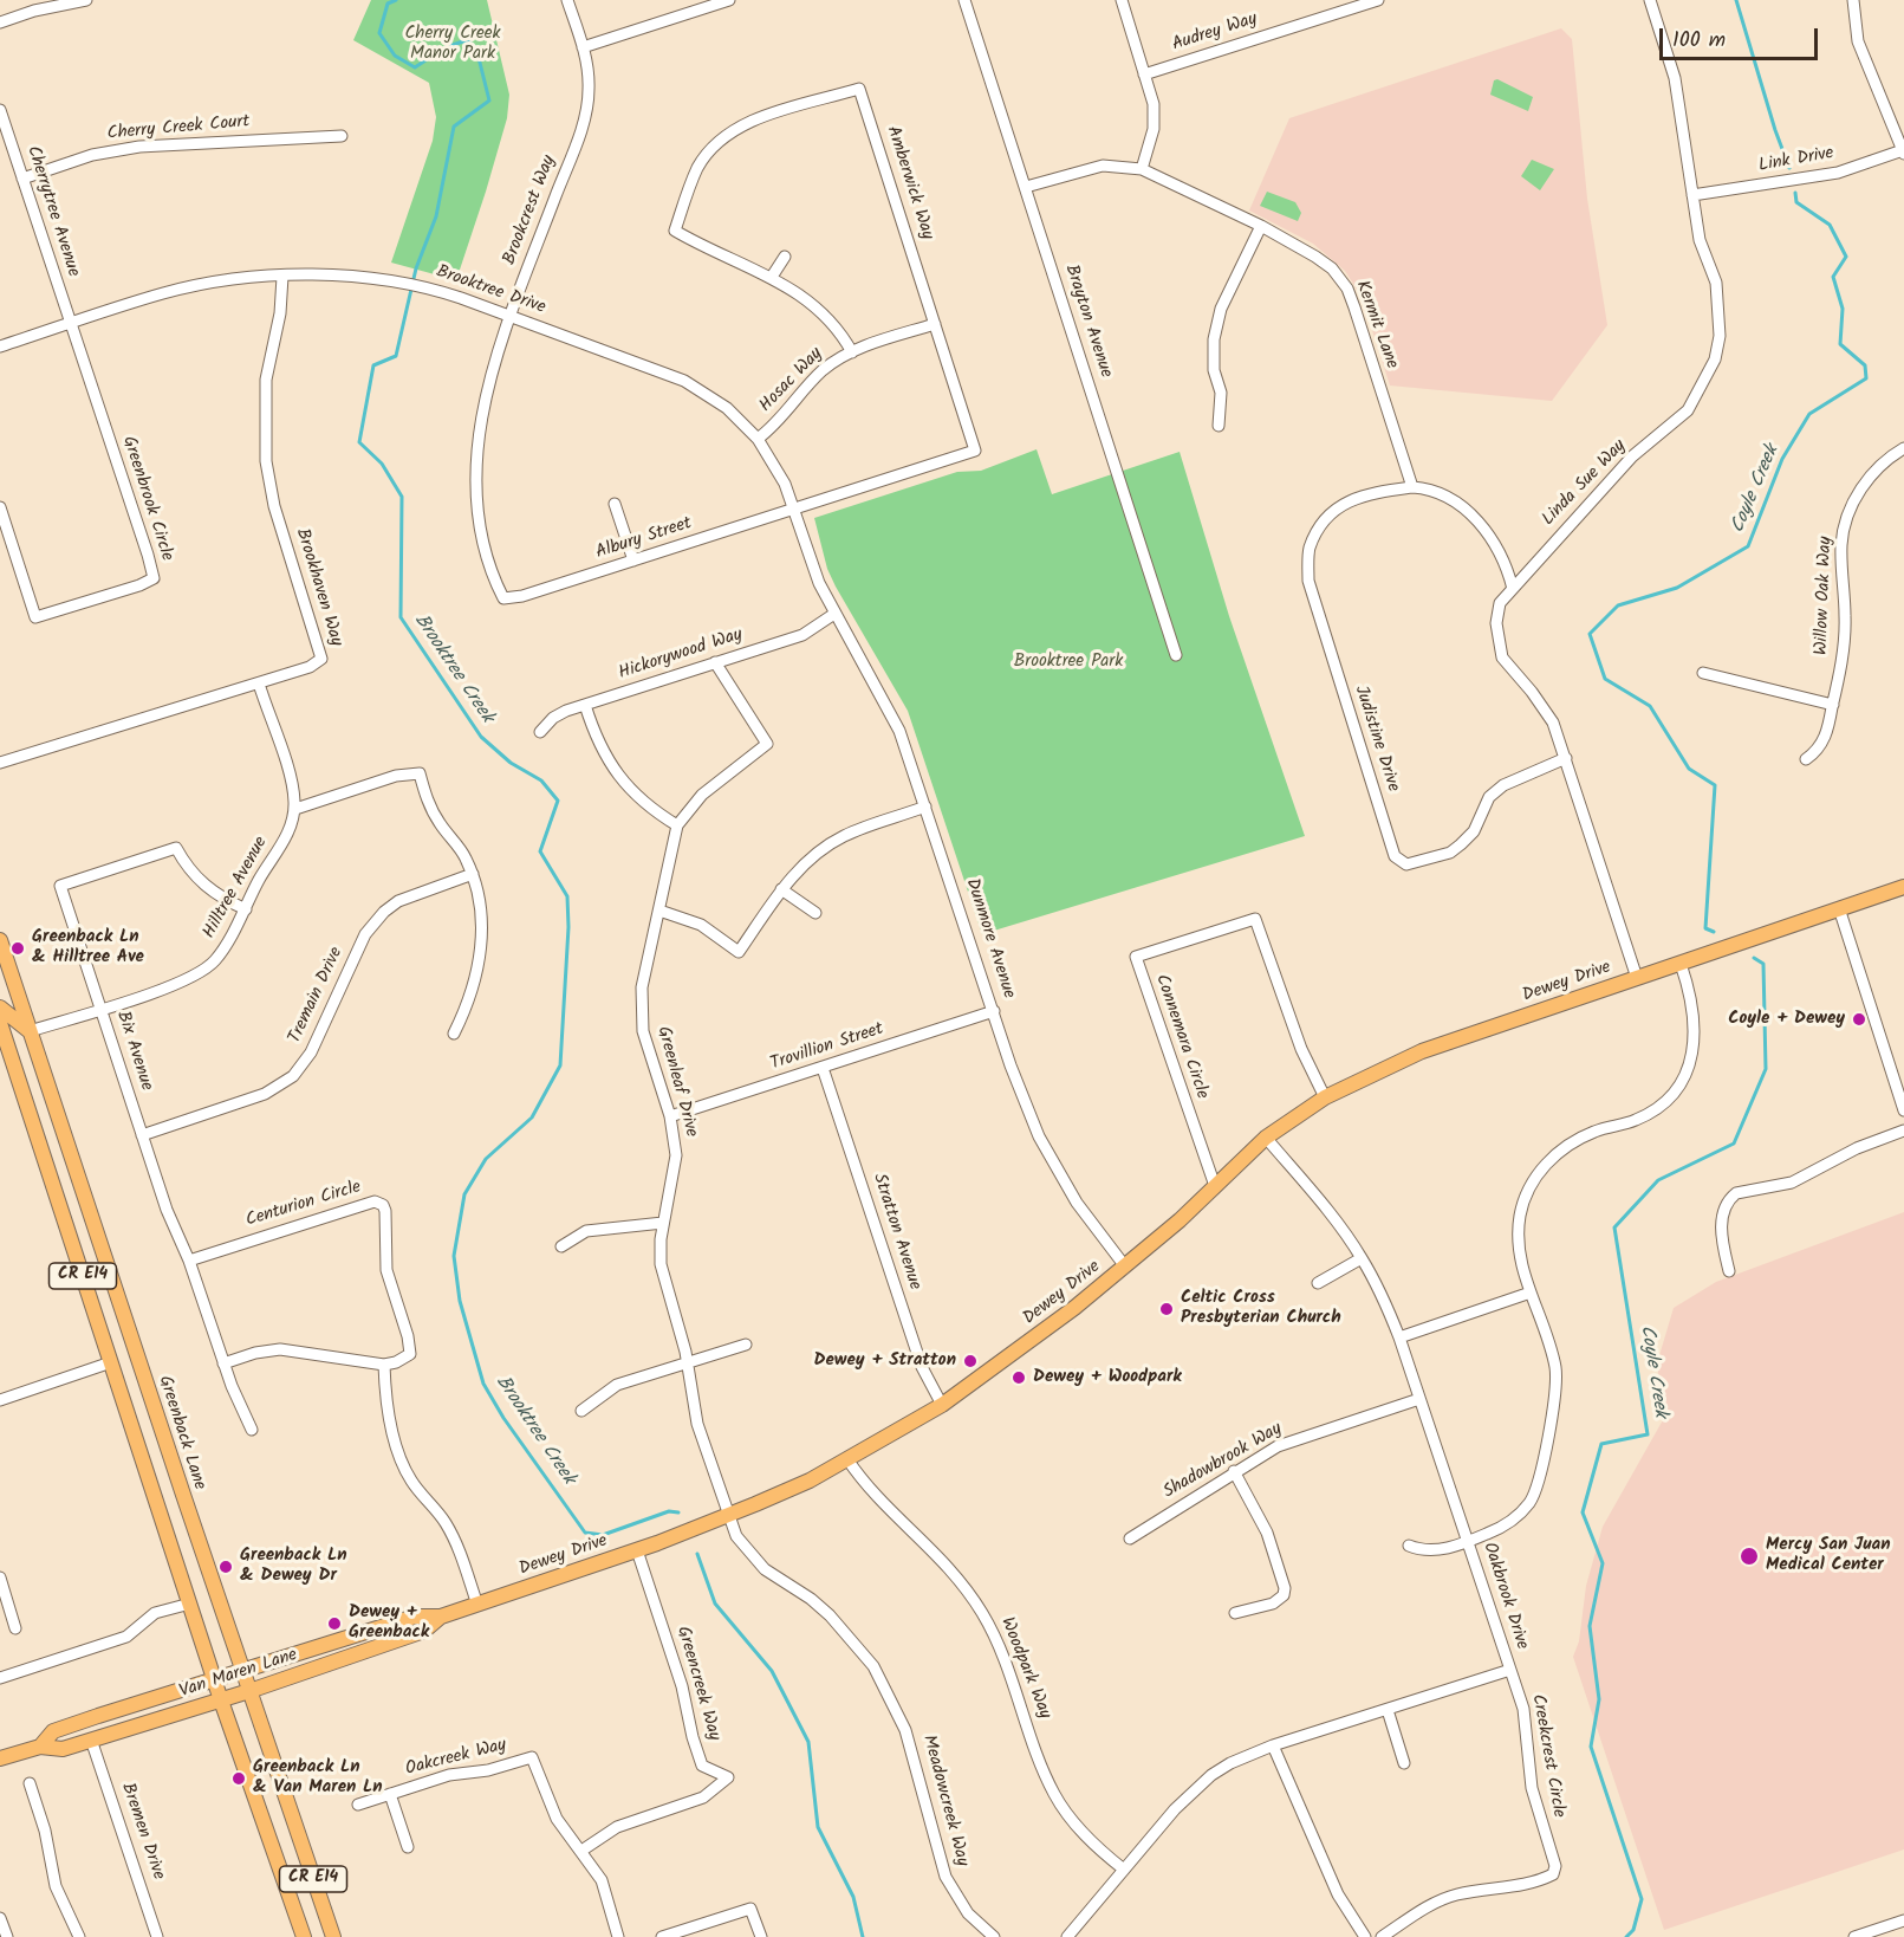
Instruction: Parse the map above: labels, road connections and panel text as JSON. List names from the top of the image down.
{
  "streets": {
    "main road": [
      "Dewey Drive",
      "CR E14",
      "Greenback Lane",
      "Van Maren Lane"
    ],
    "street": [
      "Audrey Way",
      "Cherry Creek Court",
      "Link Drive",
      "Amberwick Way",
      "Brookcrest Way",
      "Cherrytree Avenue",
      "Brooktree Drive",
      "Brayton Avenue",
      "Kermit Lane",
      "Hosac Way",
      "Linda Sue Way",
      "Greenbrook Circle",
      "Albury Street",
      "Brookhaven Way",
      "Willow Oak Way",
      "Hickorywood Way",
      "Judistine Drive",
      "Hilltree Avenue",
      "Dunmore Avenue",
      "Tremain Drive",
      "Connemara Circle",
      "Trovillion Street",
      "Bix Avenue",
      "Greenleaf Drive",
      "Centurion Circle",
      "Stratton Avenue",
      "Shadowbrook Way",
      "Oakbrook Drive",
      "Woodpark Way",
      "Greencreek Way",
      "Creekcrest Circle",
      "Oakcreek Way",
      "Meadowcreek Way",
      "Bremen Drive"
    ]
  },
  "crossings": [
    ["Cherry Creek Court", "Cherrytree Avenue"],
    ["Link Drive", "Linda Sue Way"],
    ["Amberwick Way", "Brooktree Drive"],
    ["Amberwick Way", "Hosac Way"],
    ["Amberwick Way", "Albury Street"],
    ["Brookcrest Way", "Brooktree Drive"],
    ["Brookcrest Way", "Albury Street"],
    ["Cherrytree Avenue", "Brooktree Drive"],
    ["Cherrytree Avenue", "Greenbrook Circle"],
    ["Brooktree Drive", "Hosac Way"],
    ["Brooktree Drive", "Greenbrook Circle"],
    ["Brooktree Drive", "Albury Street"],
    ["Brooktree Drive", "Brookhaven Way"],
    ["Brooktree Drive", "Hickorywood Way"],
    ["Brooktree Drive", "Dunmore Avenue"],
    ["Brayton Avenue", "Kermit Lane"],
    ["Kermit Lane", "Judistine Drive"],
    ["Linda Sue Way", "Judistine Drive"],
    ["Linda Sue Way", "Dewey Drive"],
    ["Hickorywood Way", "Dunmore Avenue"],
    ["Hickorywood Way", "Greenleaf Drive"],
    ["Hilltree Avenue", "Bix Avenue"],
    ["Hilltree Avenue", "Greenback Lane"],
    ["Dunmore Avenue", "Dewey Drive"],
    ["Dunmore Avenue", "Trovillion Street"],
    ["Dewey Drive", "Connemara Circle"],
    ["Dewey Drive", "Greenleaf Drive"],
    ["Dewey Drive", "Stratton Avenue"],
    ["Dewey Drive", "CR E14"],
    ["Dewey Drive", "Greenback Lane"],
    ["Dewey Drive", "Oakbrook Drive"],
    ["Dewey Drive", "Woodpark Way"],
    ["Dewey Drive", "Van Maren Lane"],
    ["Dewey Drive", "Greencreek Way"],
    ["Dewey Drive", "Meadowcreek Way"],
    ["Tremain Drive", "Bix Avenue"],
    ["Trovillion Street", "Greenleaf Drive"],
    ["Trovillion Street", "Stratton Avenue"],
    ["Bix Avenue", "Centurion Circle"],
    ["Greenleaf Drive", "Meadowcreek Way"],
    ["CR E14", "Van Maren Lane"],
    ["Greenback Lane", "Van Maren Lane"],
    ["Shadowbrook Way", "Oakbrook Drive"],
    ["Oakbrook Drive", "Woodpark Way"],
    ["Oakbrook Drive", "Creekcrest Circle"],
    ["Van Maren Lane", "Bremen Drive"],
    ["Greencreek Way", "Oakcreek Way"]
  ],
  "water": ["Coyle Creek", "Brooktree Creek"],
  "parks": ["Cherry Creek Manor Park", "Brooktree Park"],
  "places": [
    "Greenback Ln & Hilltree Ave",
    "Coyle + Dewey",
    "Celtic Cross Presbyterian Church",
    "Dewey + Stratton",
    "Dewey + Woodpark",
    "Mercy San Juan Medical Center",
    "Greenback Ln & Dewey Dr",
    "Dewey + Greenback",
    "Greenback Ln & Van Maren Ln"
  ],
  "scale_bar": "100 m"
}
